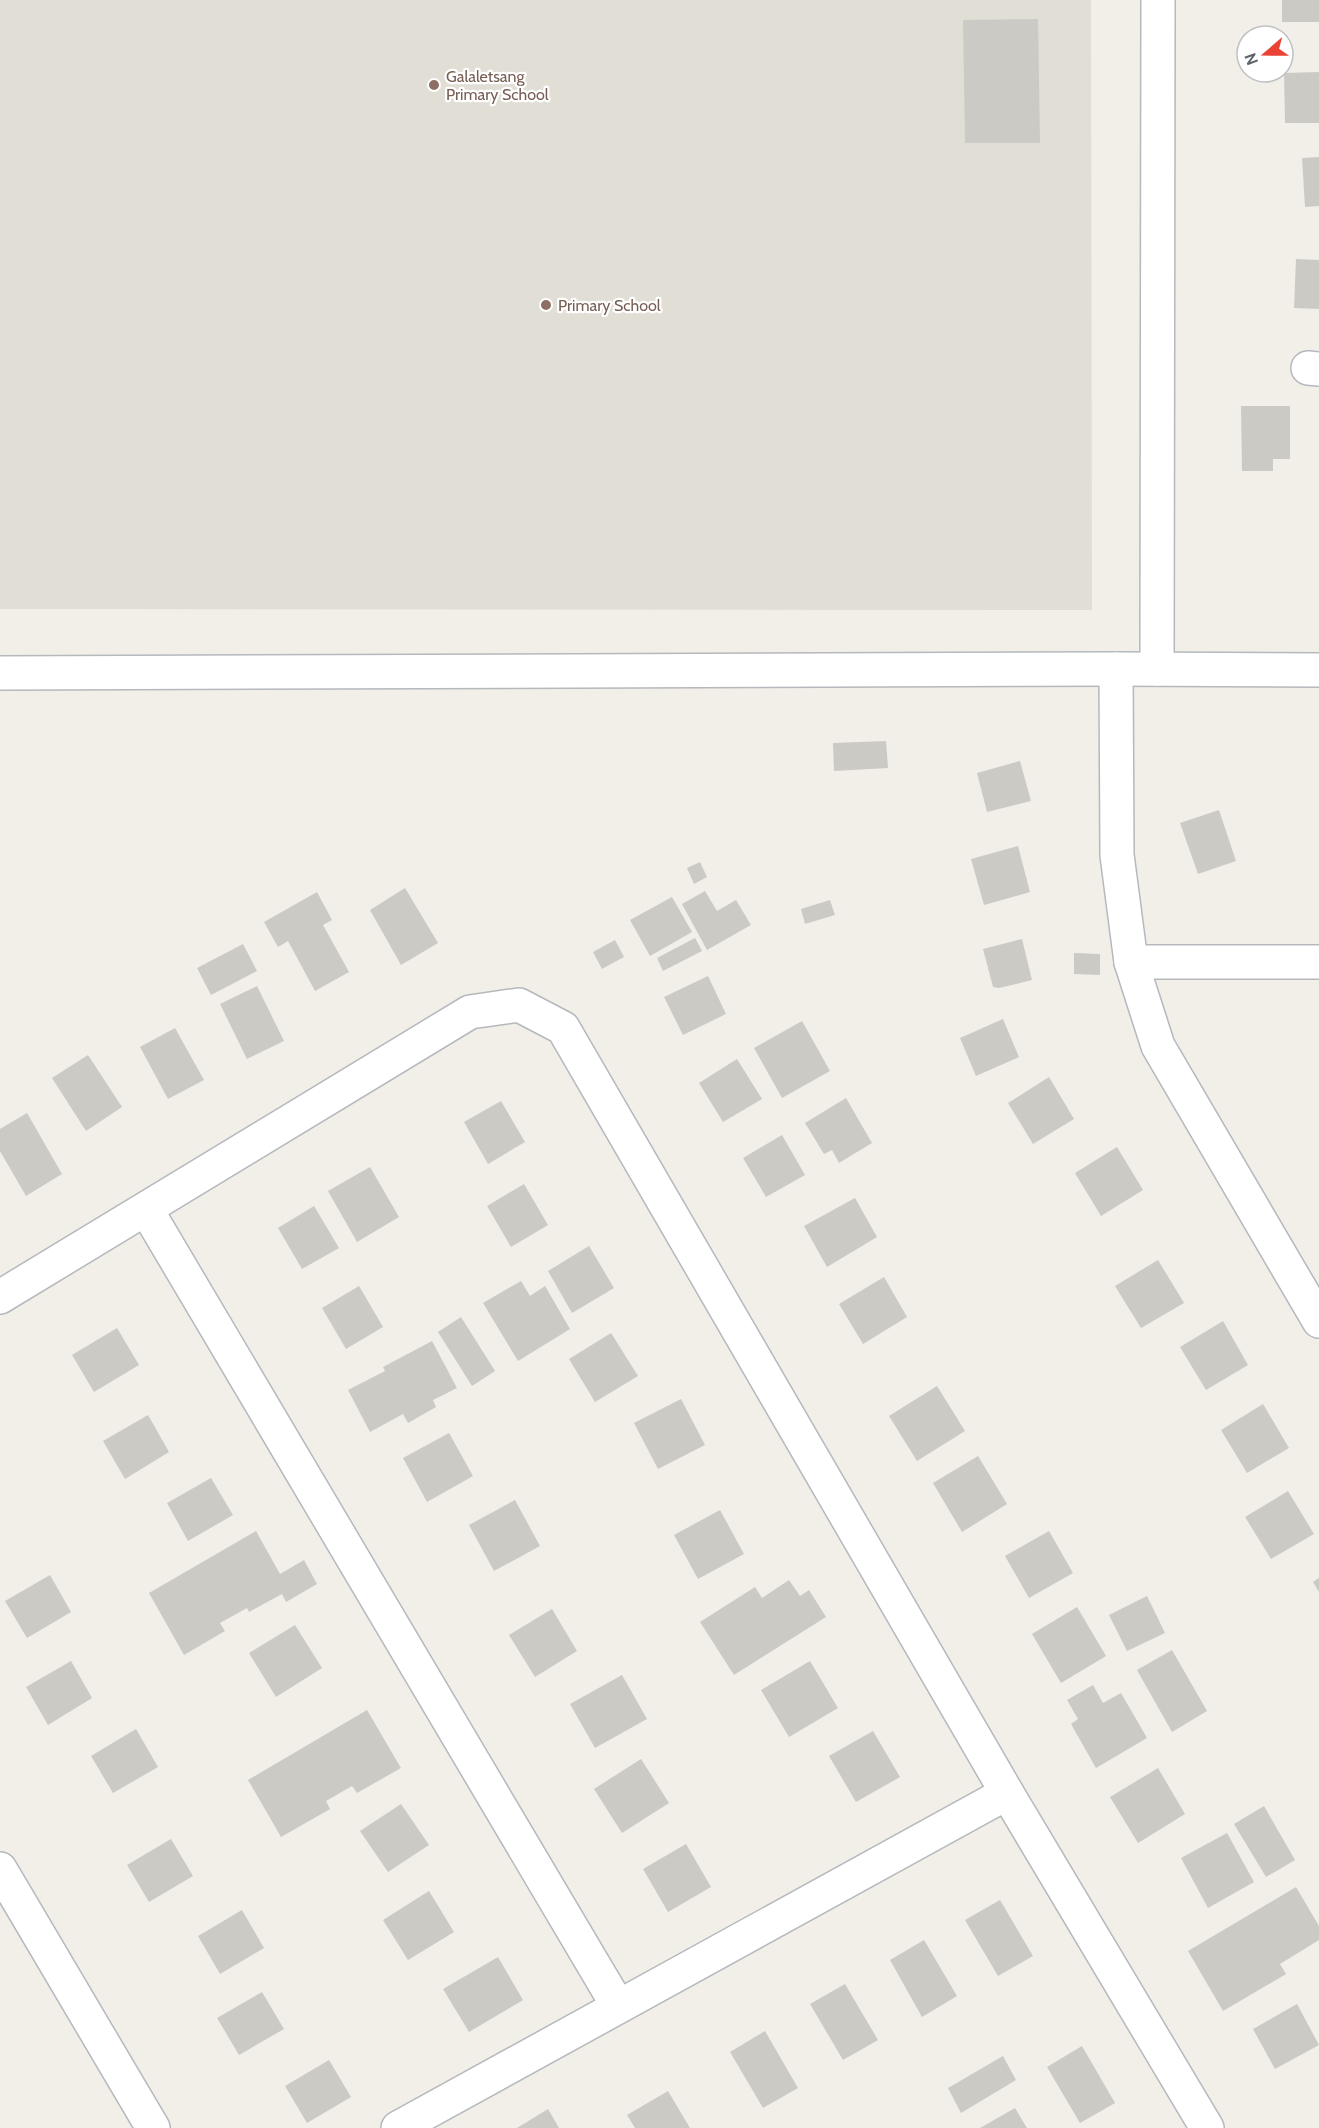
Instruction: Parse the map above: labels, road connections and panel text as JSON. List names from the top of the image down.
{
  "places": ["Galaletsang Primary School", "Primary School"],
  "north": "left"
}
